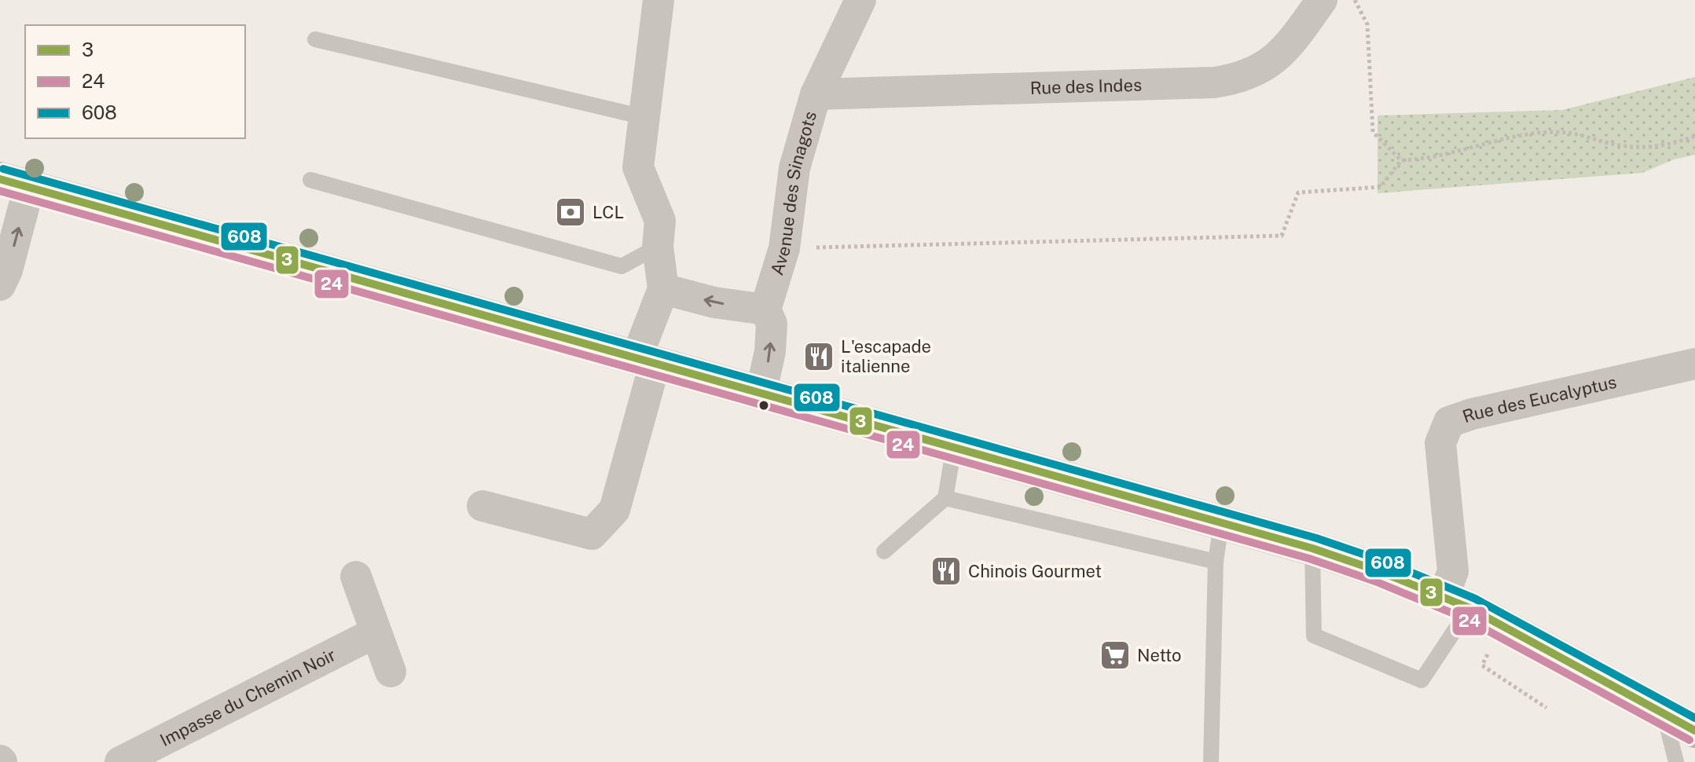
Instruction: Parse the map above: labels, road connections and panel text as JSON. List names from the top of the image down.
{
  "streets": {
    "street": [
      "Rue des Indes",
      "Avenue des Sinagots",
      "Rue des Eucalyptus",
      "Impasse du Chemin Noir"
    ]
  },
  "crossings": [
    ["Rue des Indes", "Avenue des Sinagots"]
  ],
  "places": {
    "bank": ["LCL"],
    "restaurant": ["L'escapade italienne", "Chinois Gourmet"],
    "supermarket": ["Netto"]
  },
  "lines": ["transit line 608", "transit line 3", "transit line 24"],
  "legend": ["3", "24", "608"]
}
